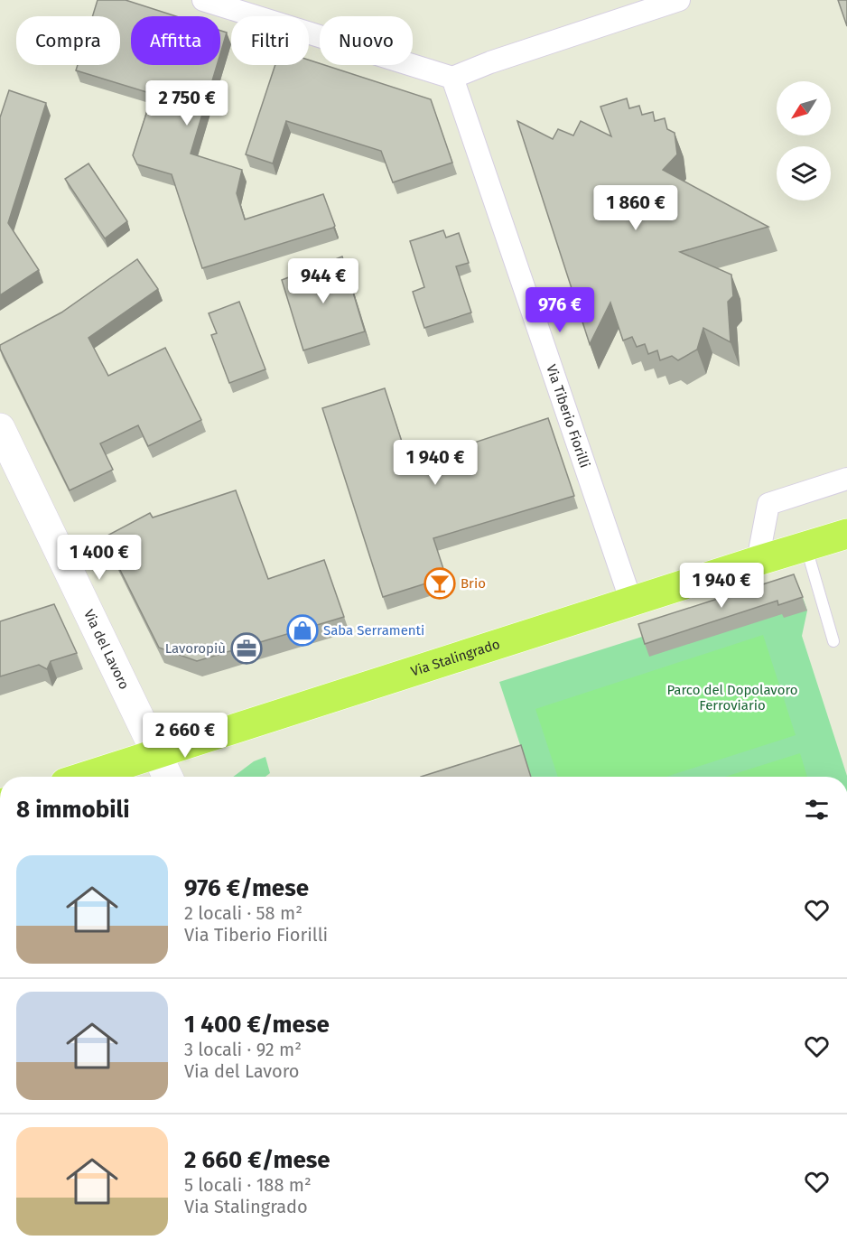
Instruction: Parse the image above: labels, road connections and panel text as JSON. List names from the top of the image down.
{
  "streets": {
    "main road": ["Via Stalingrado"],
    "street": ["Via Tiberio Fiorilli", "Via del Lavoro"]
  },
  "crossings": [
    ["Via Tiberio Fiorilli", "Via Stalingrado"],
    ["Via del Lavoro", "Via Stalingrado"]
  ],
  "parks": ["Parco del Dopolavoro Ferroviario"],
  "places": {
    "bar": ["Brio"],
    "shop": ["Saba Serramenti"],
    "office": ["Lavoropiù"]
  },
  "north": "bottom left",
  "page": {
    "chip": [
      "Compra",
      "Affitta",
      "Filtri",
      "Nuovo"
    ],
    "price": [
      "2 750 €",
      "1 860 €",
      "944 €",
      "976 €",
      "1 940 €",
      "1 400 €",
      "1 940 €",
      "2 660 €"
    ],
    "heading": "8 immobili",
    "list": [
      {
        "name": "976 €/mese",
        "note": "2 locali · 58 m² · Via Tiberio Fiorilli"
      },
      {
        "name": "1 400 €/mese",
        "note": "3 locali · 92 m² · Via del Lavoro"
      },
      {
        "name": "2 660 €/mese",
        "note": "5 locali · 188 m² · Via Stalingrado"
      }
    ]
  }
}
